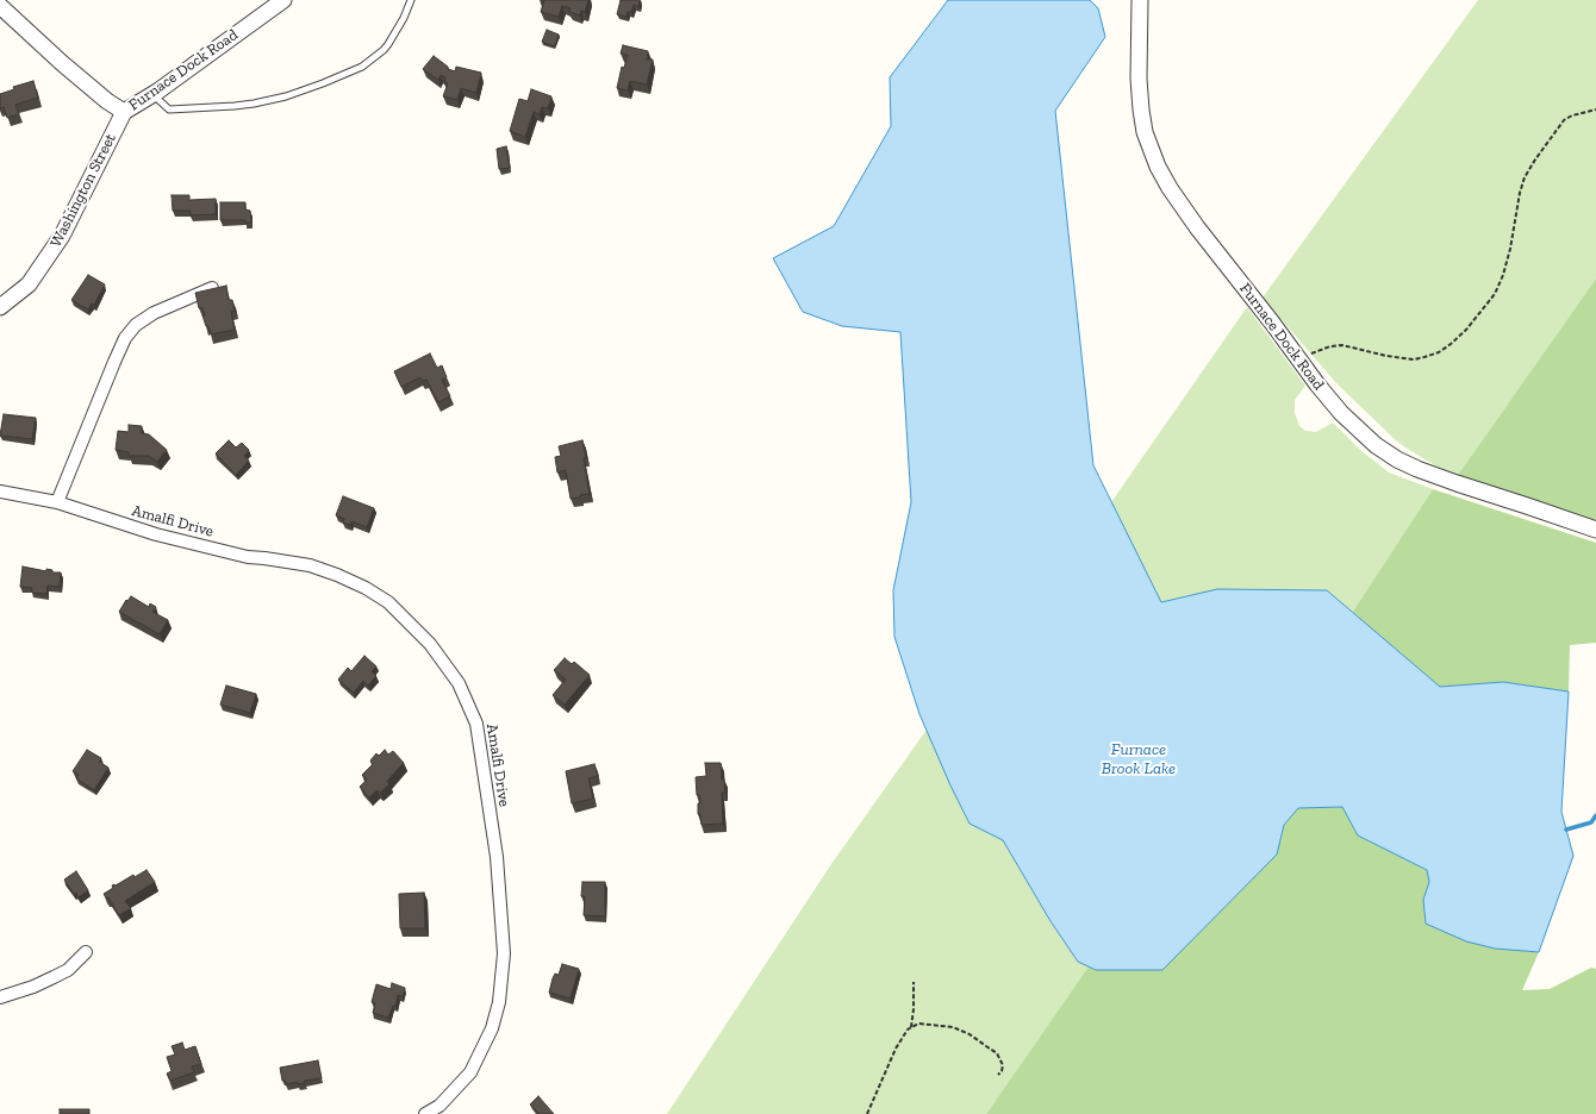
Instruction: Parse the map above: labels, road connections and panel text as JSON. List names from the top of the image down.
{
  "streets": {
    "street": ["Furnace Dock Road", "Washington Street", "Amalfi Drive"]
  },
  "crossings": [
    ["Furnace Dock Road", "Washington Street"]
  ],
  "water": ["Furnace Brook Lake"]
}
